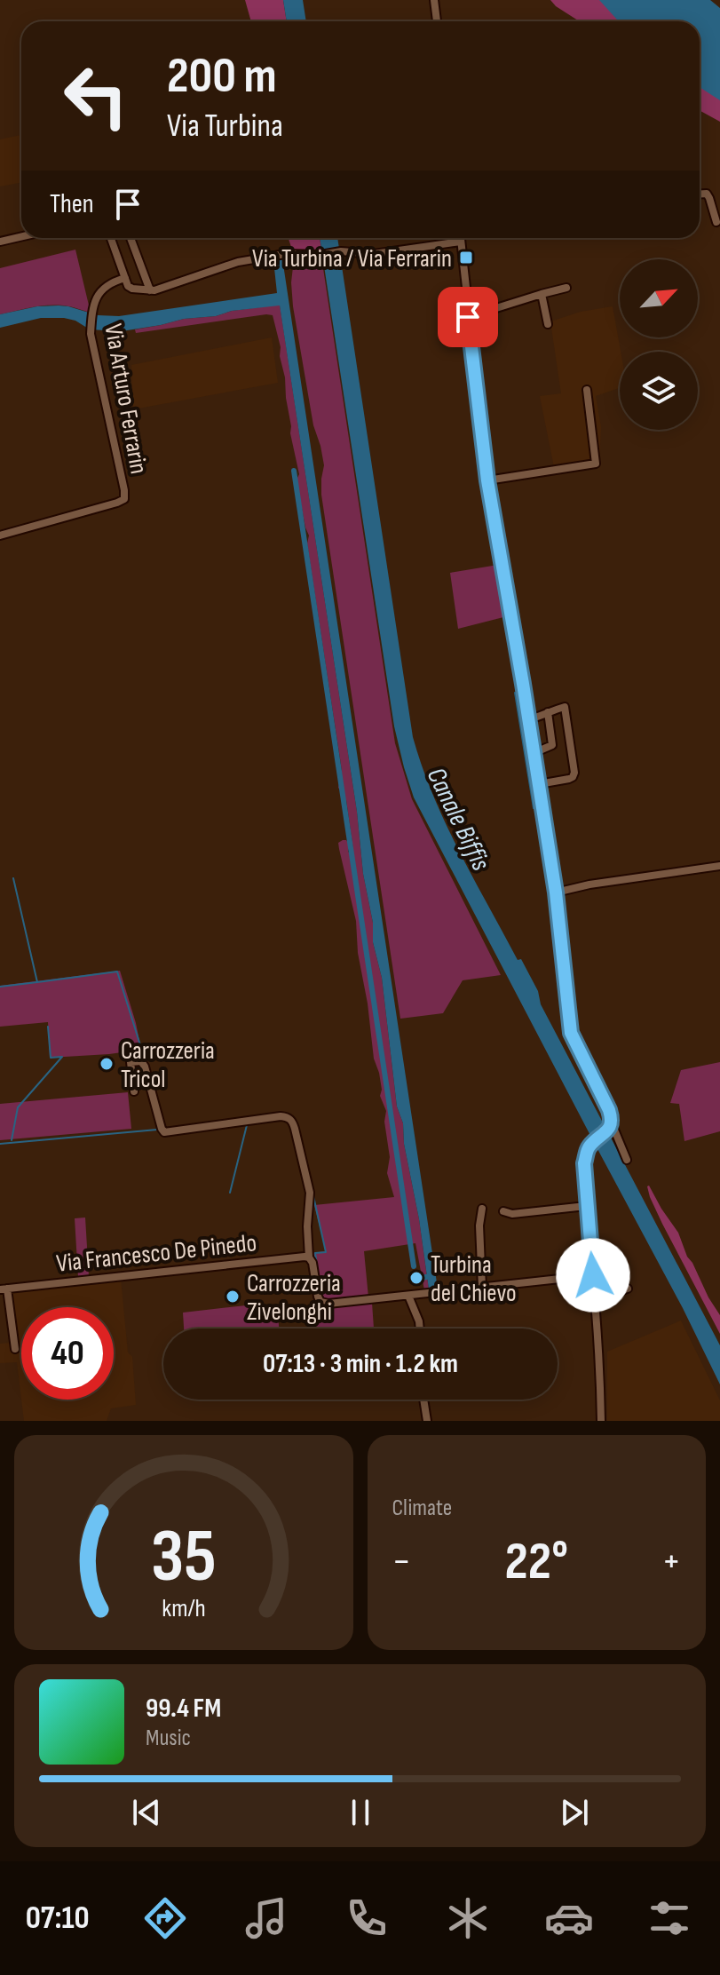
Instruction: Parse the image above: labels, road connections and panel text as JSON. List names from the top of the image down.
{
  "streets": {
    "street": ["Via Arturo Ferrarin", "Via Francesco De Pinedo"]
  },
  "water": ["Canale Biffis"],
  "places": {
    "transit": ["Via Turbina / Via Ferrarin"],
    "other": ["Carrozzeria Tricol", "Turbina del Chievo", "Carrozzeria Zivelonghi"]
  },
  "north": "top right",
  "page": {
    "turn": ["200 m", "Via Turbina"],
    "then": "Then",
    "limit": "40",
    "trip": "07:13 · 3 min · 1.2 km",
    "tile": "Climate",
    "heat": ["−", "22°", "+"],
    "song": ["99.4 FM", "Music"],
    "tabs": "07:10",
    "gauge": ["35", "km/h"]
  }
}
